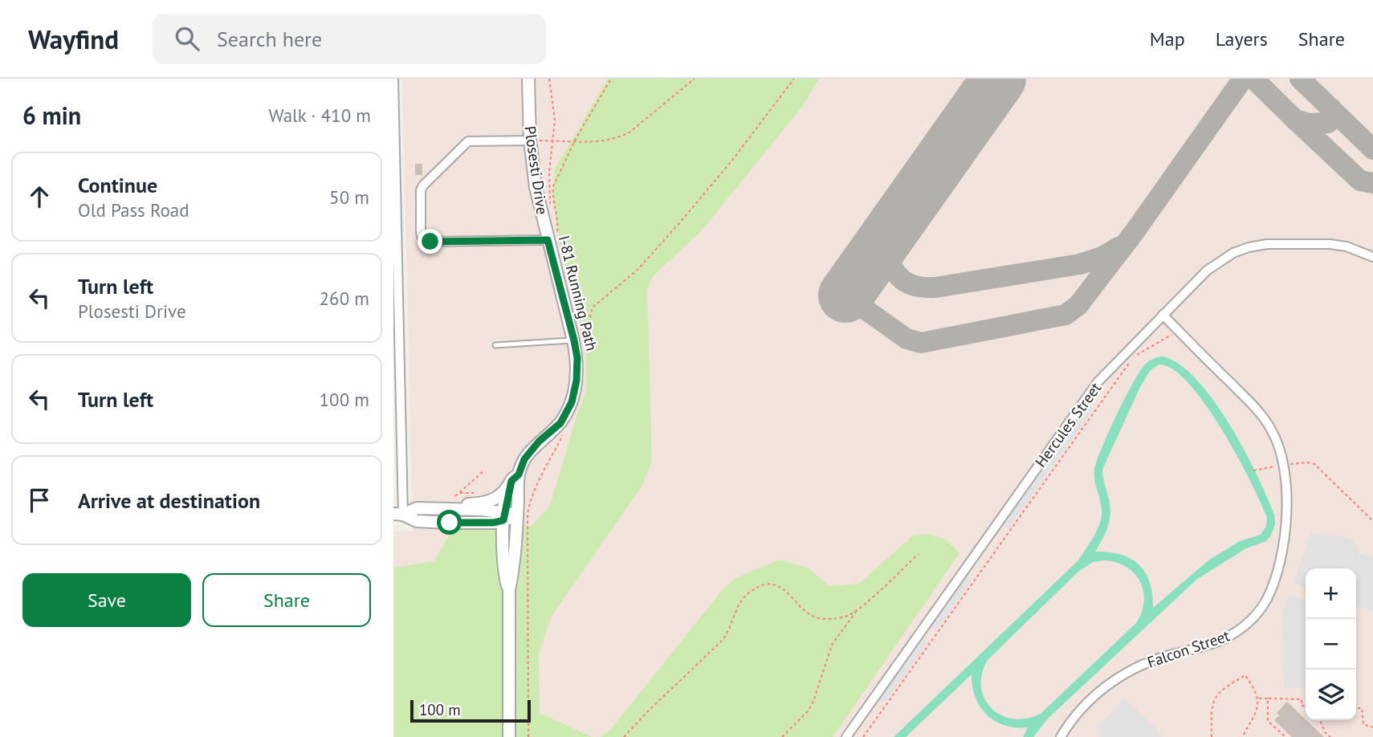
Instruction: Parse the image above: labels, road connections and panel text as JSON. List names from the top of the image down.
{
  "streets": {
    "street": ["Plosesti Drive", "Hercules Street", "Falcon Street"]
  },
  "crossings": [
    ["Hercules Street", "Falcon Street"]
  ],
  "scale_bar": "100 m",
  "page": {
    "header": "Wayfind",
    "search": "Search here",
    "nav": ["Map", "Layers", "Share"],
    "heading": ["6 min", "Walk · 410 m"],
    "list": [
      ["Continue", "Old Pass Road", "50 m"],
      ["Turn left", "Plosesti Drive", "260 m"],
      ["Turn left", "100 m"],
      "Arrive at destination"
    ],
    "buttons": ["Save", "Share"],
    "map_buttons": ["+", "−"],
    "scale": "100 m"
  }
}
